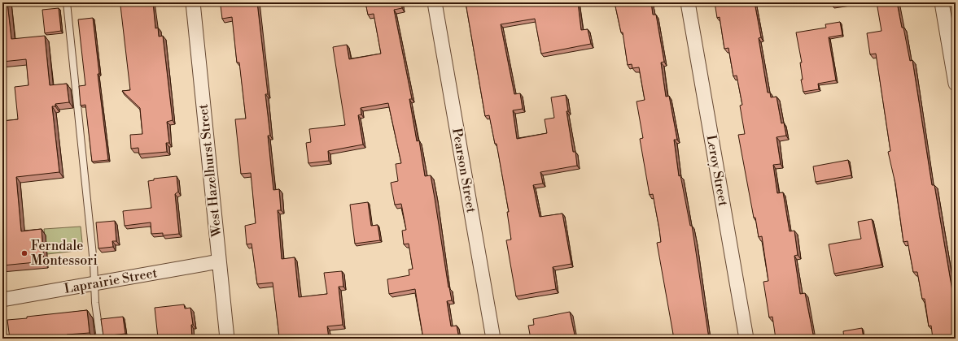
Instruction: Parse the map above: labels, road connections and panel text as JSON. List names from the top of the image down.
{
  "streets": {
    "street": [
      "West Hazelhurst Street",
      "Pearson Street",
      "Leroy Street",
      "Laprairie Street"
    ]
  },
  "crossings": [
    ["West Hazelhurst Street", "Laprairie Street"]
  ],
  "places": ["Ferndale Montessori"]
}
